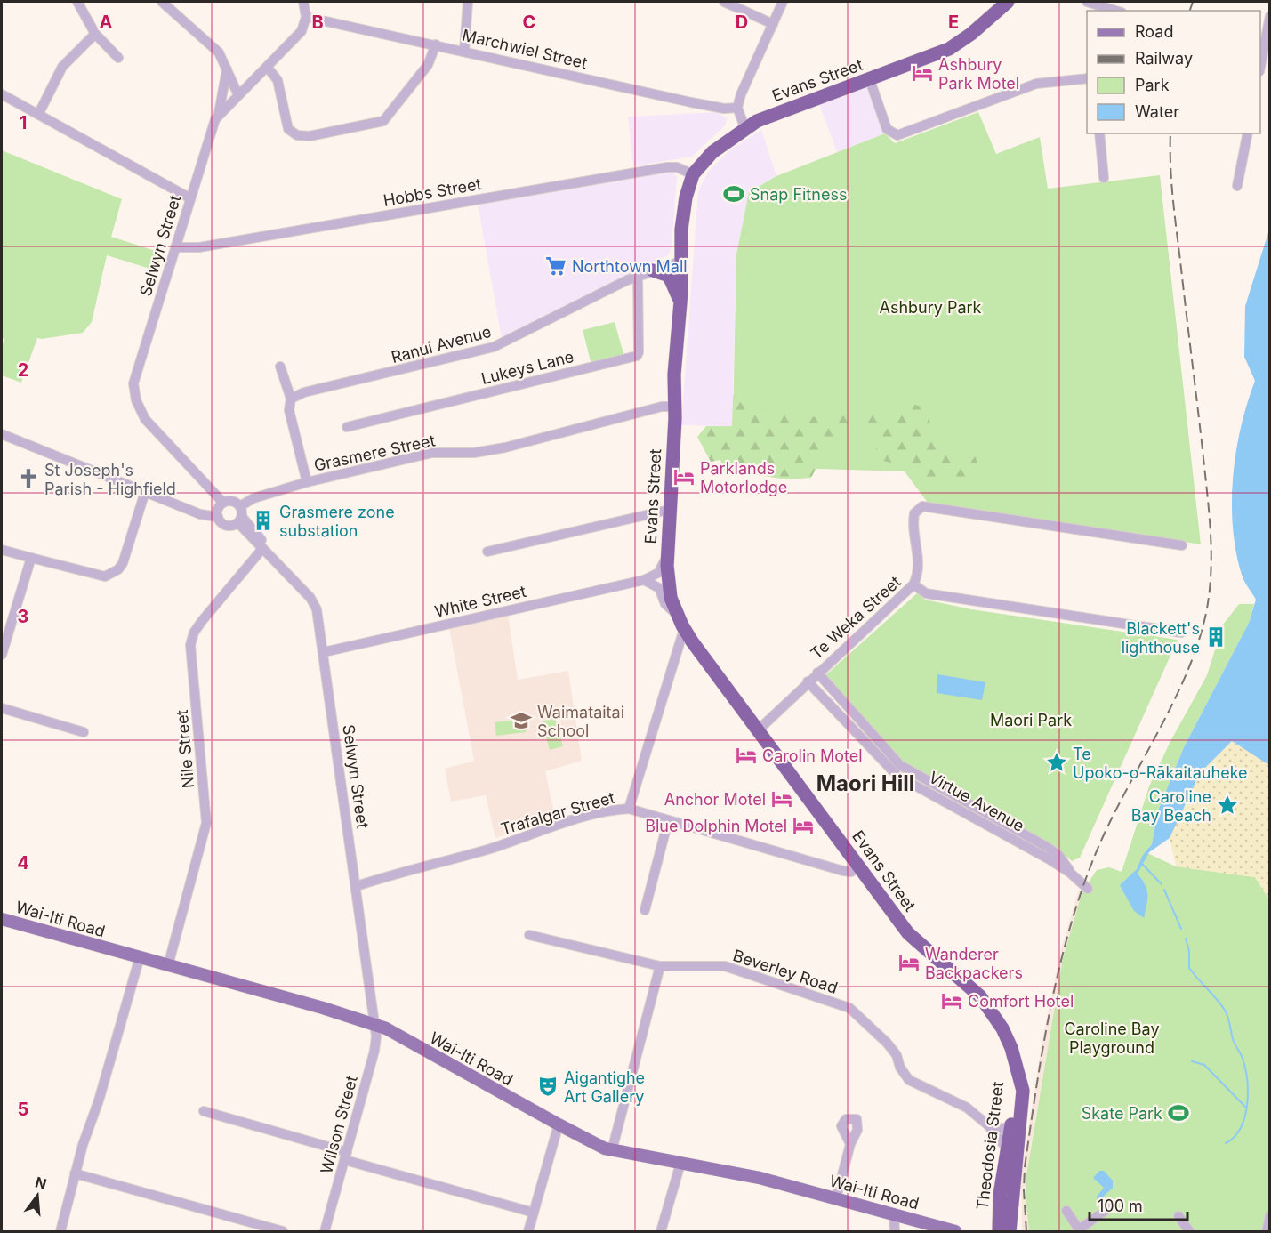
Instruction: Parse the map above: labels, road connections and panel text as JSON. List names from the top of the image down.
{
  "streets": {
    "highway": ["Evans Street", "Theodosia Street"],
    "main road": ["Wai-Iti Road"],
    "street": [
      "Marchwiel Street",
      "Hobbs Street",
      "Selwyn Street",
      "Ranui Avenue",
      "Lukeys Lane",
      "Grasmere Street",
      "White Street",
      "Te Weka Street",
      "Nile Street",
      "Virtue Avenue",
      "Trafalgar Street",
      "Beverley Road",
      "Wilson Street"
    ]
  },
  "crossings": [
    ["Marchwiel Street", "Selwyn Street"],
    ["Evans Street", "Hobbs Street"],
    ["Evans Street", "Ranui Avenue"],
    ["Evans Street", "Grasmere Street"],
    ["Evans Street", "White Street"],
    ["Evans Street", "Te Weka Street"],
    ["Evans Street", "Trafalgar Street"],
    ["Evans Street", "Theodosia Street"],
    ["Hobbs Street", "Selwyn Street"],
    ["Selwyn Street", "Grasmere Street"],
    ["Selwyn Street", "White Street"],
    ["Selwyn Street", "Nile Street"],
    ["Selwyn Street", "Trafalgar Street"],
    ["Selwyn Street", "Wai-Iti Road"],
    ["Selwyn Street", "Wilson Street"],
    ["Ranui Avenue", "Lukeys Lane"],
    ["Te Weka Street", "Virtue Avenue"],
    ["Nile Street", "Wai-Iti Road"],
    ["Wai-Iti Road", "Wilson Street"],
    ["Beverley Road", "Theodosia Street"]
  ],
  "districts": ["Maori Hill"],
  "parks": ["Ashbury Park", "Maori Park", "Caroline Bay Playground"],
  "places": {
    "hotel": [
      "Ashbury Park Motel",
      "Parklands Motorlodge",
      "Carolin Motel",
      "Anchor Motel",
      "Blue Dolphin Motel",
      "Wanderer Backpackers",
      "Comfort Hotel"
    ],
    "sports": ["Snap Fitness", "Skate Park"],
    "supermarket": ["Northtown Mall"],
    "church": ["St Joseph's Parish - Highfield"],
    "building": ["Grasmere zone substation", "Blackett's lighthouse"],
    "school or university": ["Waimataitai School"],
    "place": ["Te Upoko-o-Rākaitauheke", "Caroline Bay Beach"],
    "theatre": ["Aigantighe Art Gallery"]
  },
  "legend": [
    "Road",
    "Railway",
    "Park",
    "Water"
  ],
  "scale_bar": "100 m",
  "north": "top",
  "grid": {
    "columns": [
      "A",
      "B",
      "C",
      "D",
      "E"
    ],
    "rows": [
      "1",
      "2",
      "3",
      "4",
      "5"
    ]
  }
}
